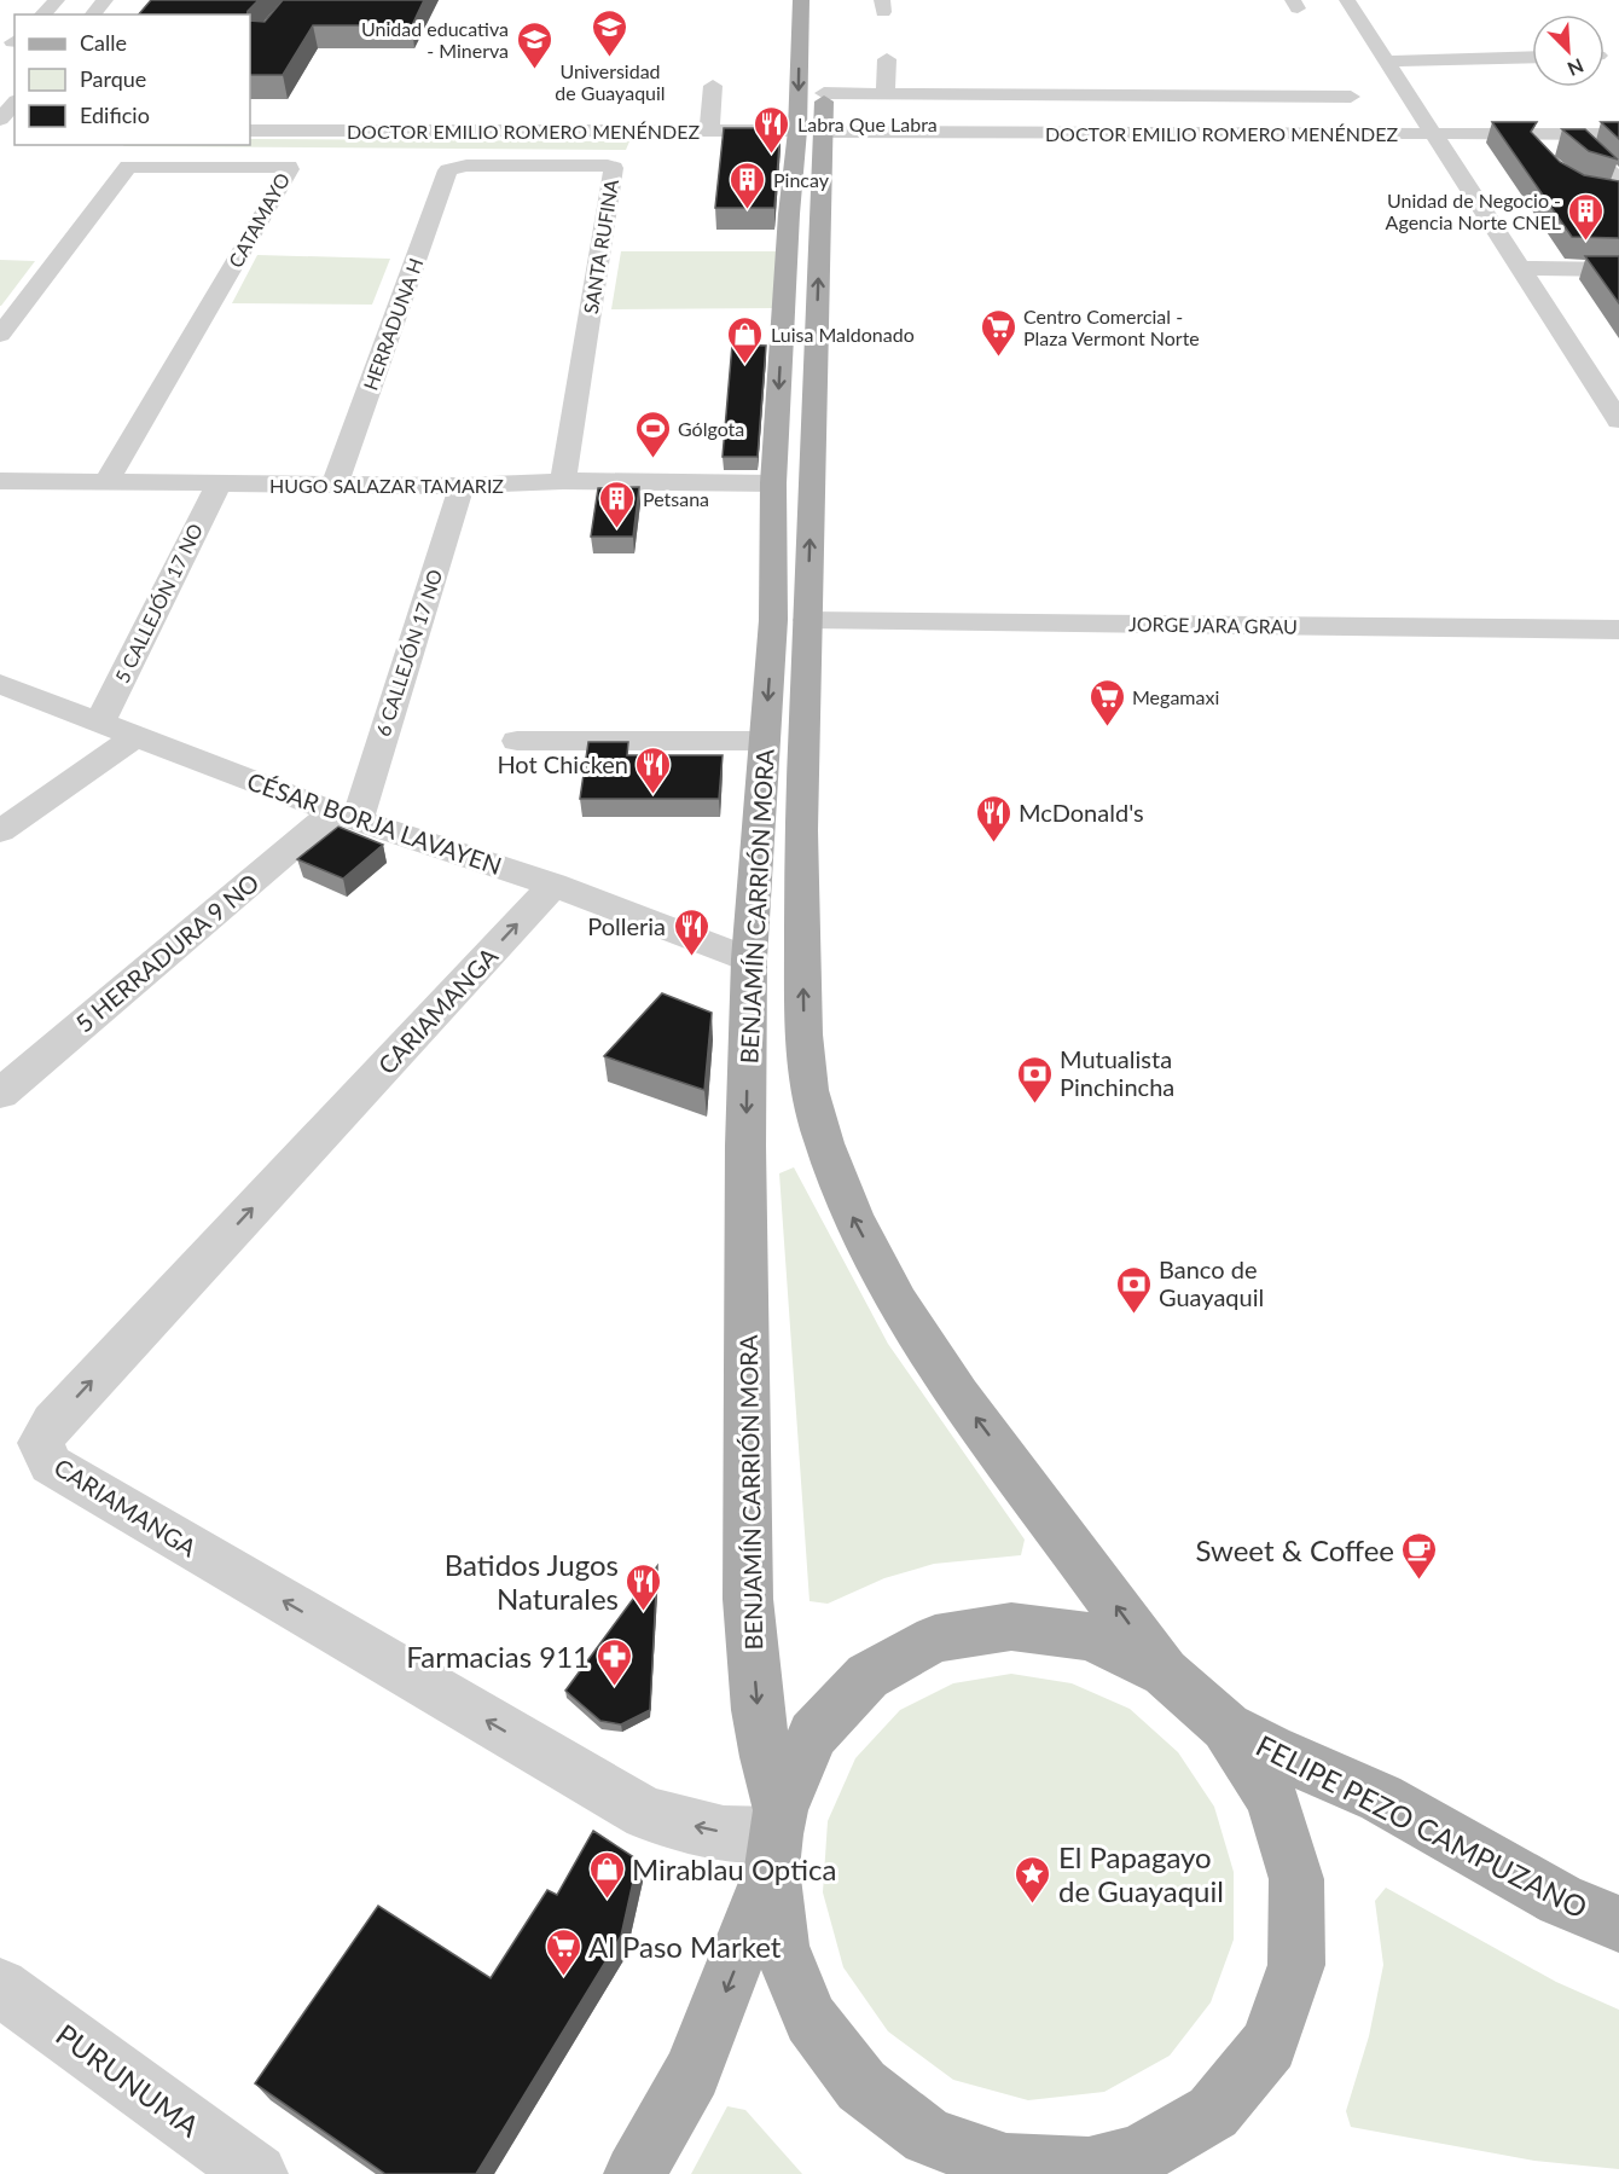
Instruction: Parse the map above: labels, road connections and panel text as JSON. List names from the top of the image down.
{
  "streets": {
    "main road": ["BENJAMÍN CARRIÓN MORA", "FELIPE PEZO CAMPUZANO"],
    "street": [
      "DOCTOR EMILIO ROMERO MENÉNDEZ",
      "CATAMAYO",
      "SANTA RUFINA",
      "HERRADUNA H",
      "HUGO SALAZAR TAMARIZ",
      "5 CALLEJÓN 17 NO",
      "JORGE JARA GRAU",
      "6 CALLEJÓN 17 NO",
      "CÉSAR BORJA LAVAYEN",
      "5 HERRADURA 9 NO",
      "CARIAMANGA",
      "PURUNUMA"
    ]
  },
  "crossings": [
    ["DOCTOR EMILIO ROMERO MENÉNDEZ", "BENJAMÍN CARRIÓN MORA"],
    ["CATAMAYO", "HUGO SALAZAR TAMARIZ"],
    ["SANTA RUFINA", "HERRADUNA H"],
    ["SANTA RUFINA", "HUGO SALAZAR TAMARIZ"],
    ["HERRADUNA H", "HUGO SALAZAR TAMARIZ"],
    ["HUGO SALAZAR TAMARIZ", "5 CALLEJÓN 17 NO"],
    ["HUGO SALAZAR TAMARIZ", "6 CALLEJÓN 17 NO"],
    ["HUGO SALAZAR TAMARIZ", "BENJAMÍN CARRIÓN MORA"],
    ["5 CALLEJÓN 17 NO", "CÉSAR BORJA LAVAYEN"],
    ["JORGE JARA GRAU", "BENJAMÍN CARRIÓN MORA"],
    ["6 CALLEJÓN 17 NO", "CÉSAR BORJA LAVAYEN"],
    ["6 CALLEJÓN 17 NO", "5 HERRADURA 9 NO"],
    ["CÉSAR BORJA LAVAYEN", "BENJAMÍN CARRIÓN MORA"],
    ["CÉSAR BORJA LAVAYEN", "5 HERRADURA 9 NO"],
    ["CÉSAR BORJA LAVAYEN", "CARIAMANGA"],
    ["BENJAMÍN CARRIÓN MORA", "CARIAMANGA"]
  ],
  "places": {
    "school or university": ["Universidad de Guayaquil", "Unidad educativa - Minerva"],
    "restaurant": [
      "Labra Que Labra",
      "Hot Chicken",
      "McDonald's",
      "Polleria",
      "Batidos Jugos Naturales"
    ],
    "building": ["Pincay", "Unidad de Negocio - Agencia Norte CNEL", "Petsana"],
    "supermarket": ["Centro Comercial - Plaza Vermont Norte", "Megamaxi", "Al Paso Market"],
    "shop": ["Luisa Maldonado", "Mirablau Optica"],
    "sports": ["Gólgota"],
    "bank": ["Mutualista Pinchincha", "Banco de Guayaquil"],
    "cafe": ["Sweet & Coffee"],
    "pharmacy": ["Farmacias 911"],
    "place": ["El Papagayo de Guayaquil"]
  },
  "legend": ["Calle", "Parque", "Edificio"],
  "north": "bottom right"
}
